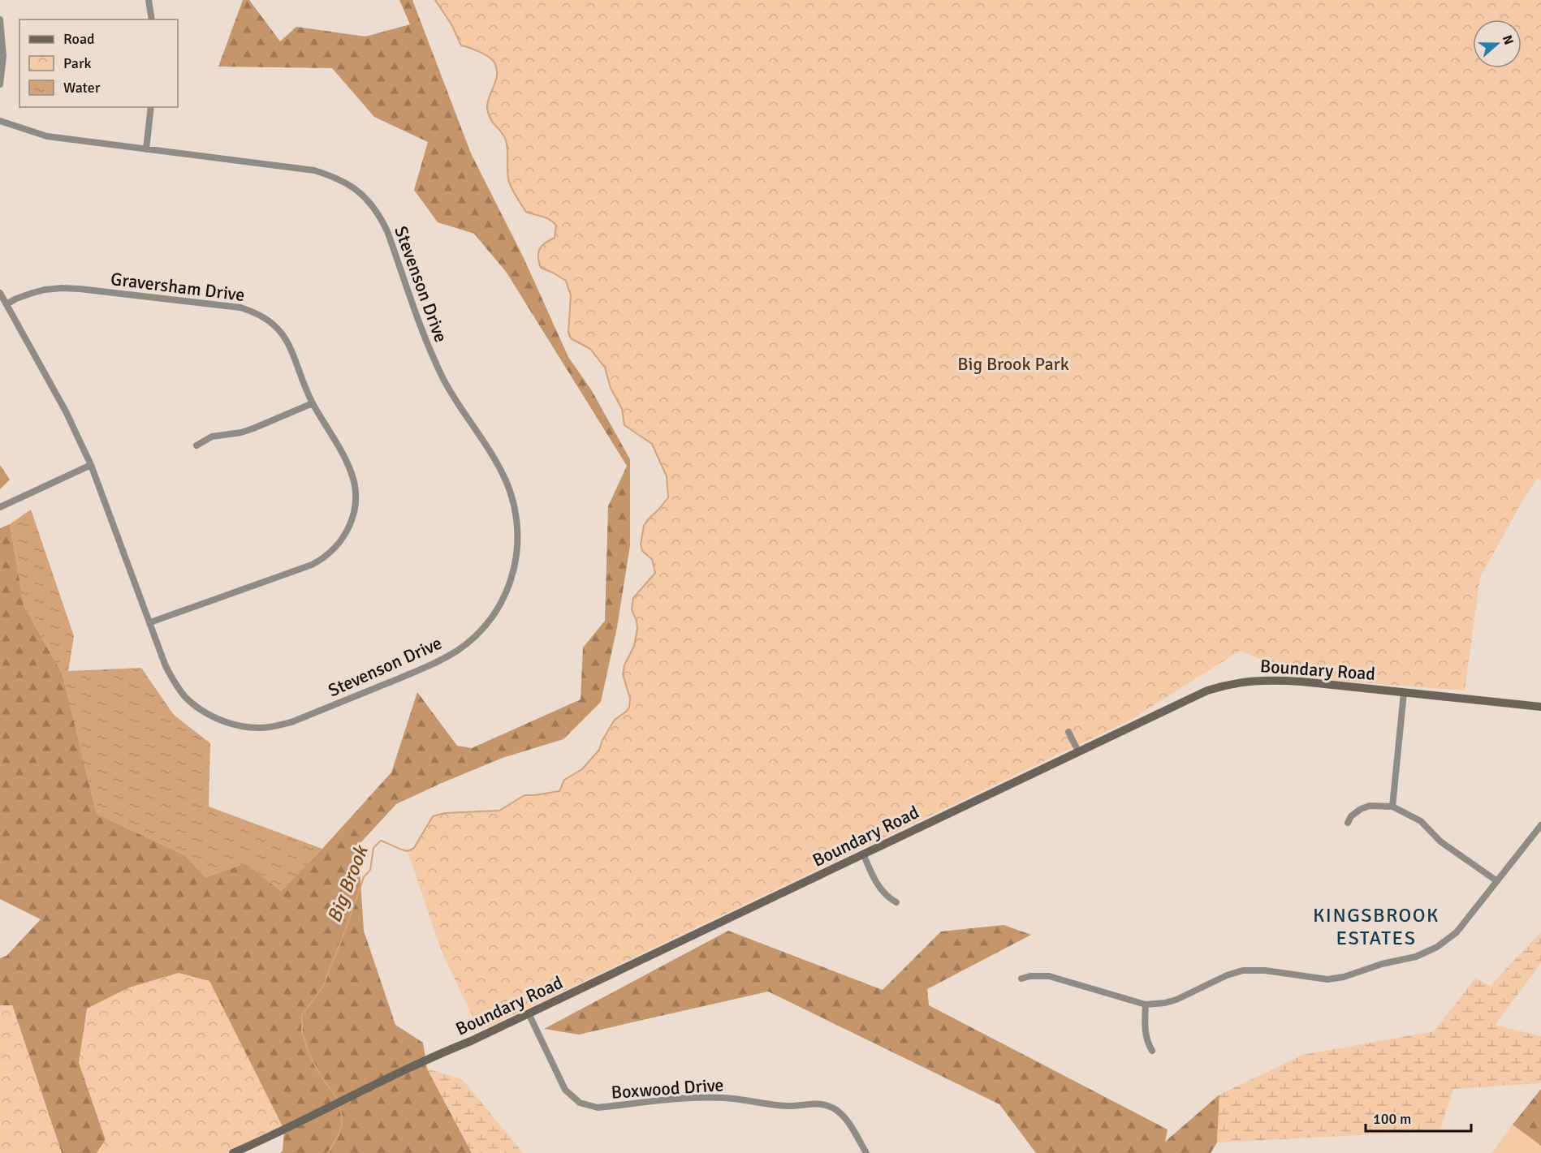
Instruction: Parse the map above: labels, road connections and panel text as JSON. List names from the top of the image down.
{
  "streets": {
    "street": [
      "Stevenson Drive",
      "Graversham Drive",
      "Boundary Road",
      "Boxwood Drive"
    ]
  },
  "crossings": [
    ["Stevenson Drive", "Graversham Drive"],
    ["Boundary Road", "Boxwood Drive"]
  ],
  "districts": ["KINGSBROOK ESTATES"],
  "water": ["Big Brook"],
  "parks": ["Big Brook Park"],
  "legend": ["Road", "Park", "Water"],
  "scale_bar": "100 m",
  "north": "right"
}
